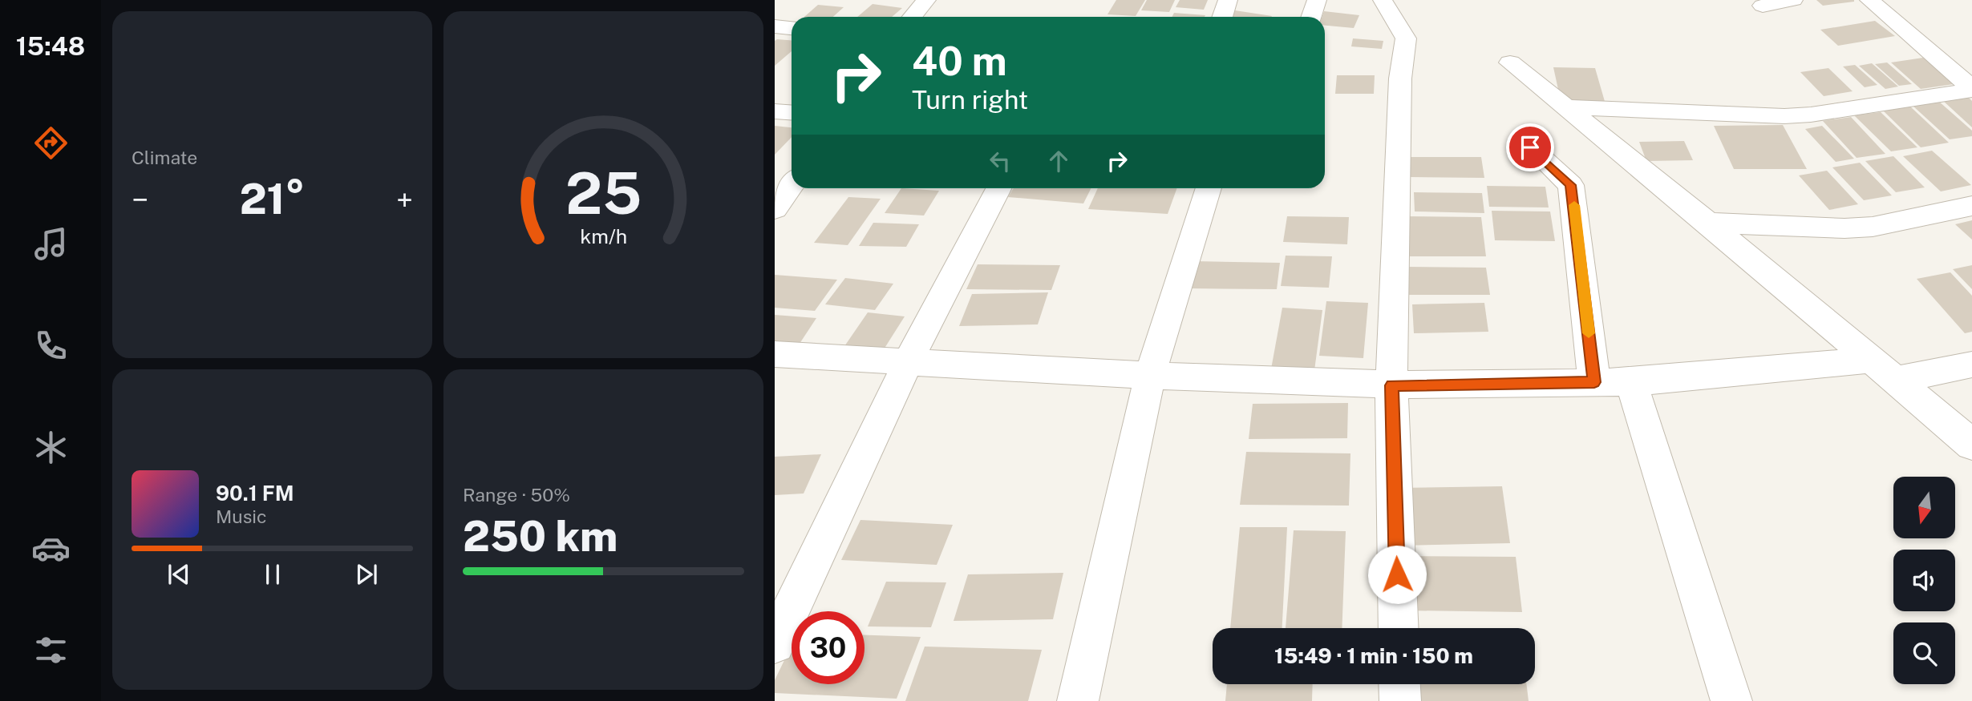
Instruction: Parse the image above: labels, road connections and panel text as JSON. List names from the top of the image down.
{
  "north": "bottom",
  "page": {
    "tabs": "15:48",
    "tile": [
      "Climate",
      ["Range · 50%", "250 km"]
    ],
    "turn": ["40 m", "Turn right"],
    "heat": ["−", "21°", "+"],
    "song": ["90.1 FM", "Music"],
    "limit": "30",
    "trip": "15:49 · 1 min · 150 m",
    "gauge": ["25", "km/h"]
  }
}
